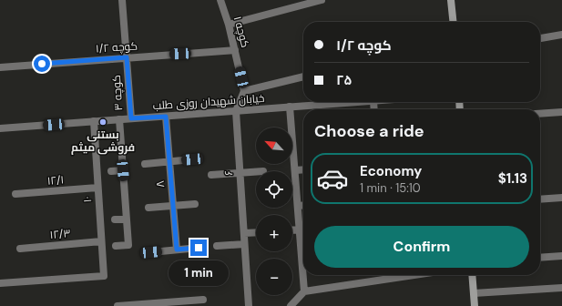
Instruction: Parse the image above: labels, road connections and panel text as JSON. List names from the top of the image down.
{
  "streets": {
    "street": [
      "کوچه ۱",
      "کوچه ۱/۲",
      "کوچه ۳",
      "خیابان شهیدان روزی طلب",
      "۶",
      "۱۲/۱",
      "۸",
      "۱۰",
      "۱۲/۳"
    ]
  },
  "crossings": [
    ["کوچه ۱", "کوچه ۱/۲"],
    ["کوچه ۱/۲", "کوچه ۳"],
    ["کوچه ۳", "خیابان شهیدان روزی طلب"],
    ["خیابان شهیدان روزی طلب", "۶"],
    ["خیابان شهیدان روزی طلب", "۸"],
    ["خیابان شهیدان روزی طلب", "۱۰"],
    ["۱۲/۱", "۱۰"],
    ["۱۰", "۱۲/۳"]
  ],
  "places": ["بستنی فروشی میثم"],
  "north": "top left",
  "page": {
    "banner": ["کوچه ۱/۲", "۲۵"],
    "heading": "Choose a ride",
    "map_buttons": ["+", "−"],
    "list": [
      {
        "name": "Economy",
        "note": "1 min · 15:10",
        "value": "$1.13"
      }
    ],
    "buttons": "Confirm",
    "bubble": "1 min"
  }
}
